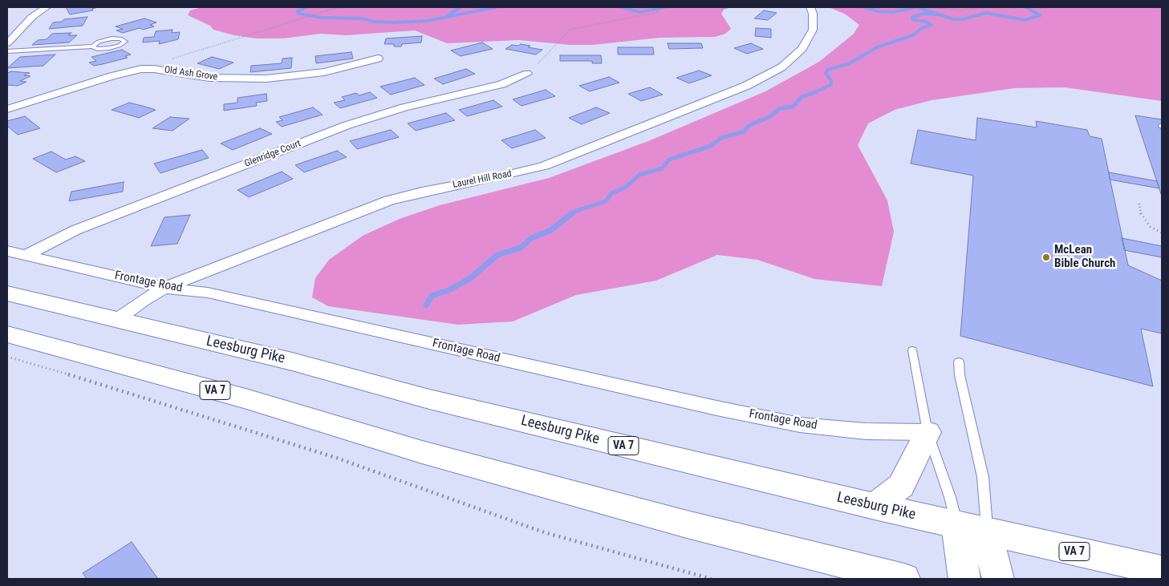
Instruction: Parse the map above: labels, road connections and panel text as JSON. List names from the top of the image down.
{
  "streets": {
    "main road": ["Leesburg Pike", "VA 7"],
    "street": [
      "Old Ash Grove",
      "Glenridge Court",
      "Laurel Hill Road",
      "Frontage Road"
    ]
  },
  "crossings": [
    ["Glenridge Court", "Frontage Road"],
    ["Laurel Hill Road", "Frontage Road"],
    ["Laurel Hill Road", "Leesburg Pike"]
  ],
  "places": ["McLean Bible Church"]
}
